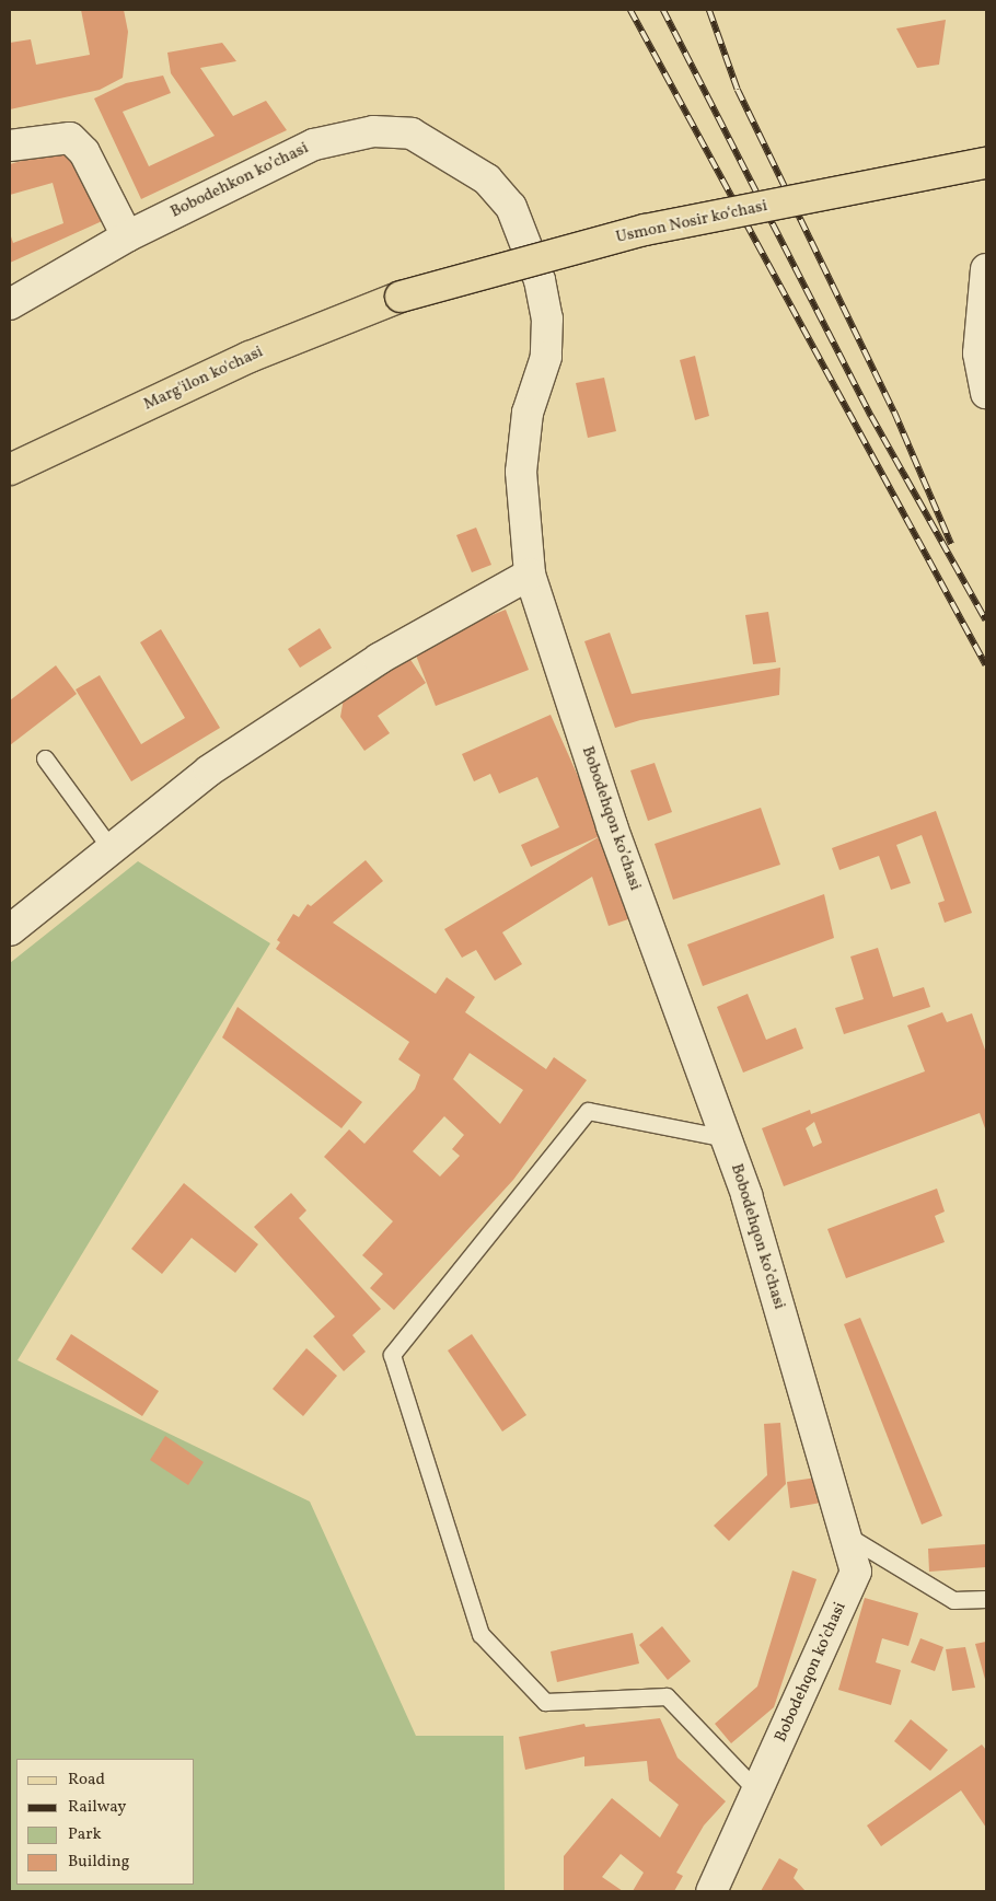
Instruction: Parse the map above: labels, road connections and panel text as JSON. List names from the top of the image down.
{
  "streets": {
    "main road": ["Usmon Nosir ko‘chasi", "Marg'ilon ko'chasi"],
    "street": ["Bobodehkon koʼchasi", "Bobodehqon koʼchasi"]
  },
  "crossings": [
    ["Bobodehkon koʼchasi", "Bobodehqon koʼchasi"],
    ["Usmon Nosir ko‘chasi", "Marg'ilon ko'chasi"]
  ],
  "legend": [
    "Road",
    "Railway",
    "Park",
    "Building"
  ]
}
